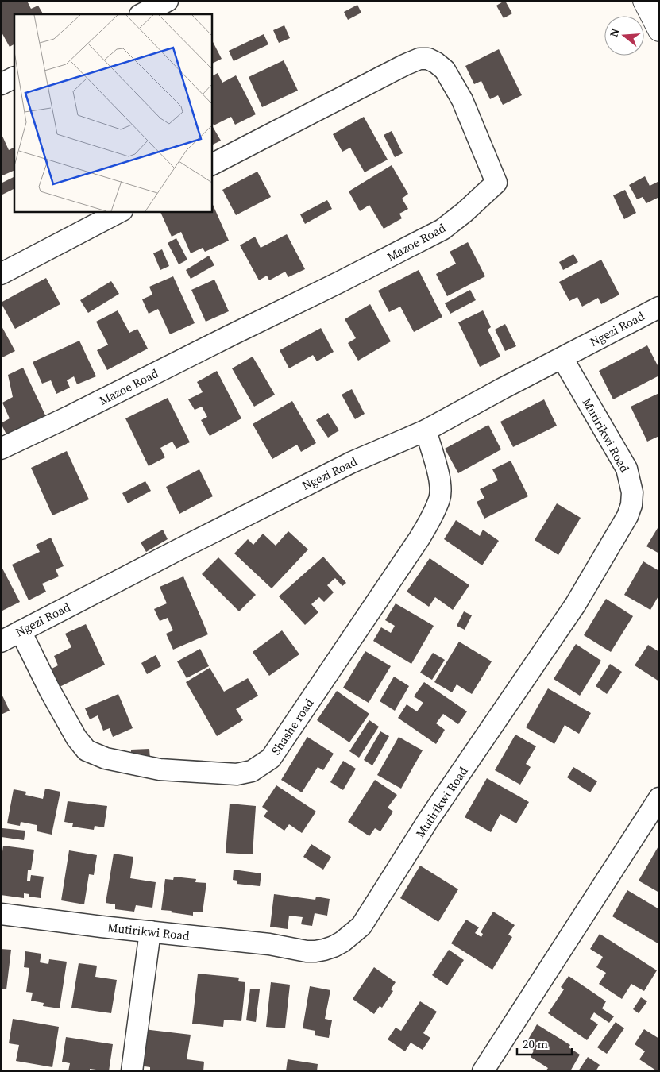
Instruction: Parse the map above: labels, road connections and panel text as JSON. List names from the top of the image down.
{
  "streets": {
    "street": [
      "Mazoe Road",
      "Ngezi Road",
      "Mutirikwi Road",
      "Shashe road"
    ]
  },
  "crossings": [
    ["Ngezi Road", "Mutirikwi Road"],
    ["Ngezi Road", "Shashe road"]
  ],
  "scale_bar": "20 m",
  "north": "left"
}
